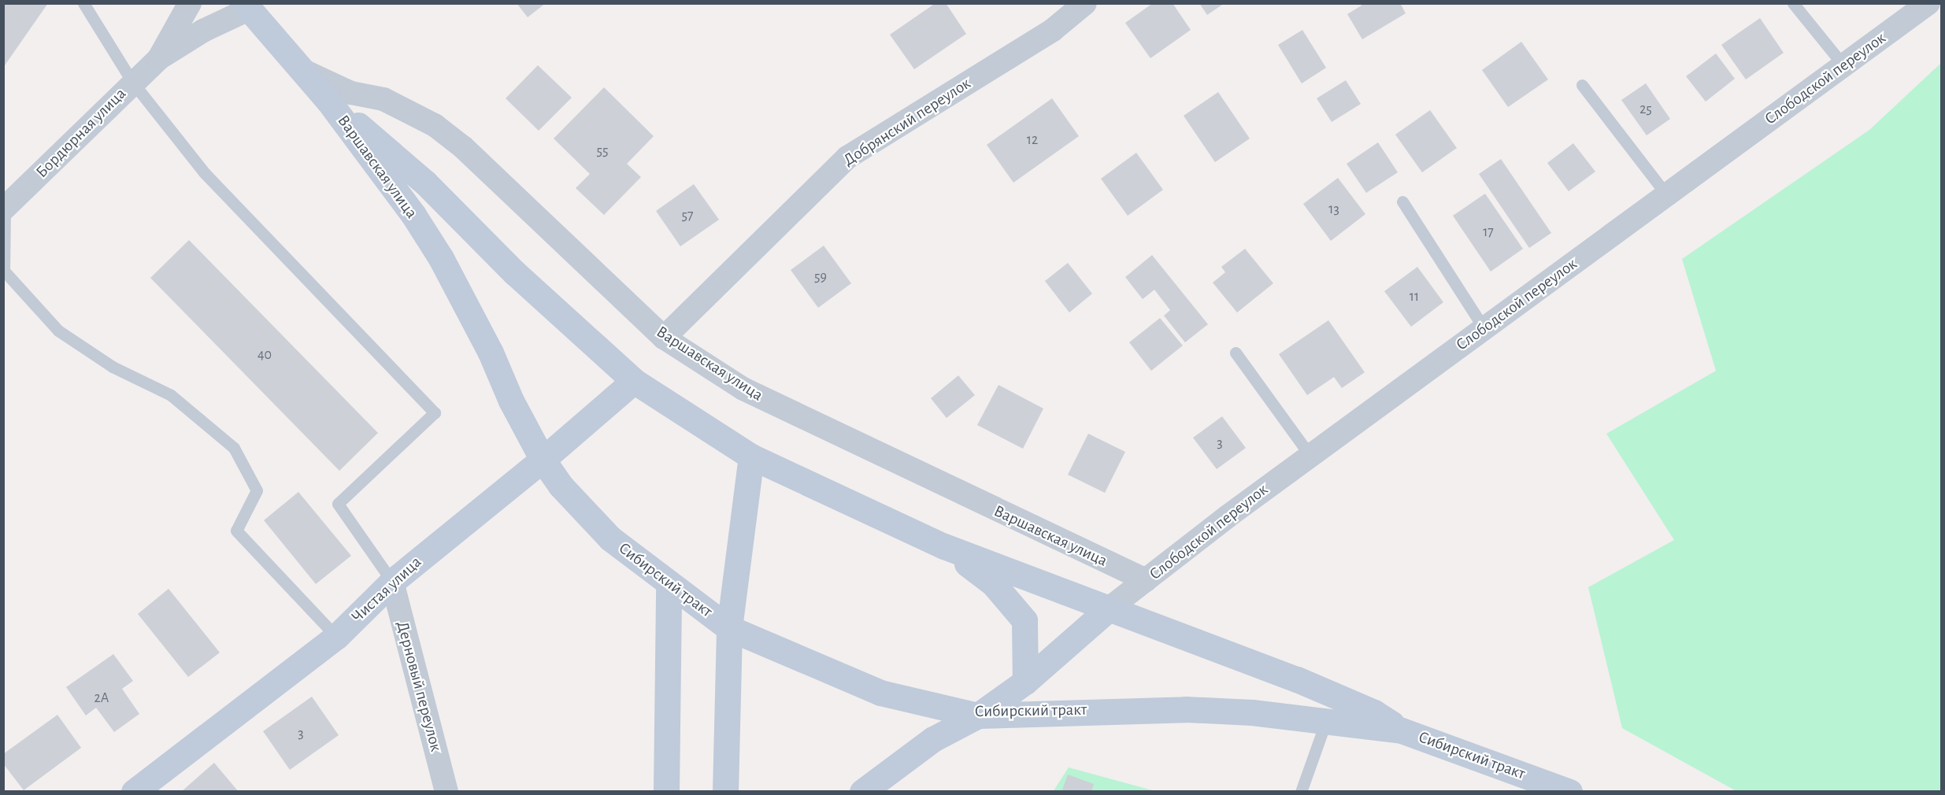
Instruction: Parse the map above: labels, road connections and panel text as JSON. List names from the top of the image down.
{
  "streets": {
    "main road": ["Варшавская улица", "Сибирский тракт", "Чистая улица"],
    "street": [
      "Слободской переулок",
      "Добрянский переулок",
      "Бордюрная улица",
      "Дерновый переулок"
    ]
  },
  "crossings": [
    ["Слободской переулок", "Варшавская улица"],
    ["Слободской переулок", "Сибирский тракт"],
    ["Добрянский переулок", "Варшавская улица"],
    ["Бордюрная улица", "Варшавская улица"],
    ["Варшавская улица", "Сибирский тракт"],
    ["Варшавская улица", "Чистая улица"],
    ["Сибирский тракт", "Чистая улица"],
    ["Чистая улица", "Дерновый переулок"]
  ],
  "house_numbers": [
    "25",
    "12",
    "55",
    "13",
    "57",
    "17",
    "59",
    "11",
    "40",
    "3",
    "2А",
    "3"
  ]
}
